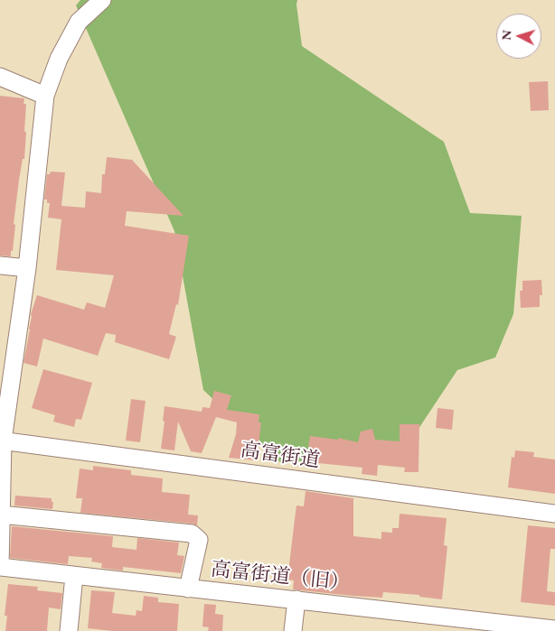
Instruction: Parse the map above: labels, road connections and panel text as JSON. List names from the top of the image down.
{
  "streets": {
    "street": ["高富街道", "高富街道（旧）"]
  },
  "north": "left"
}
